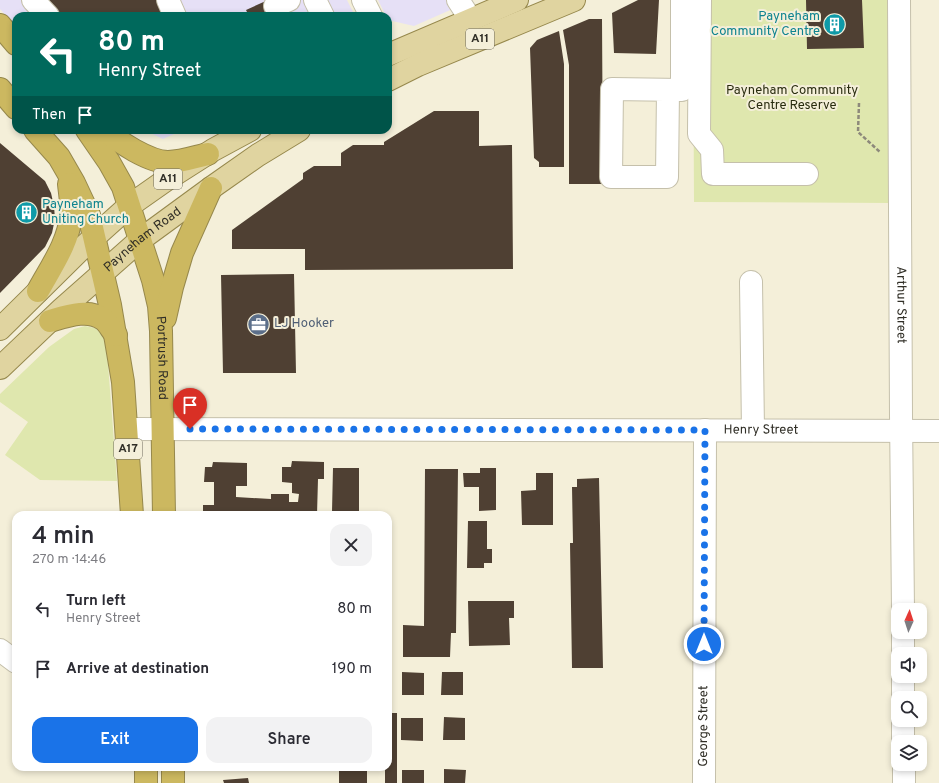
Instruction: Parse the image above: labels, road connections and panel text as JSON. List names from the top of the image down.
{
  "streets": {
    "highway": ["Portrush Road", "A17"],
    "main road": ["A11", "Payneham Road"],
    "street": ["Arthur Street", "Henry Street", "George Street"]
  },
  "crossings": [
    ["A11", "Portrush Road"],
    ["A11", "A17"],
    ["Payneham Road", "Portrush Road"],
    ["Payneham Road", "A17"],
    ["Arthur Street", "Henry Street"],
    ["Portrush Road", "Henry Street"],
    ["Henry Street", "A17"],
    ["Henry Street", "George Street"]
  ],
  "parks": ["Payneham Community Centre Reserve"],
  "places": {
    "building": ["Payneham Community Centre", "Payneham Uniting Church"],
    "office": ["LJ Hooker"]
  },
  "north": "top",
  "page": {
    "turn": ["80 m", "Henry Street"],
    "then": "Then",
    "heading": ["4 min", "270 m · 14:46"],
    "list": [
      {
        "name": "Turn left",
        "note": "Henry Street",
        "value": "80 m"
      },
      {
        "name": "Arrive at destination",
        "value": "190 m"
      }
    ],
    "buttons": ["Exit", "Share"]
  }
}
